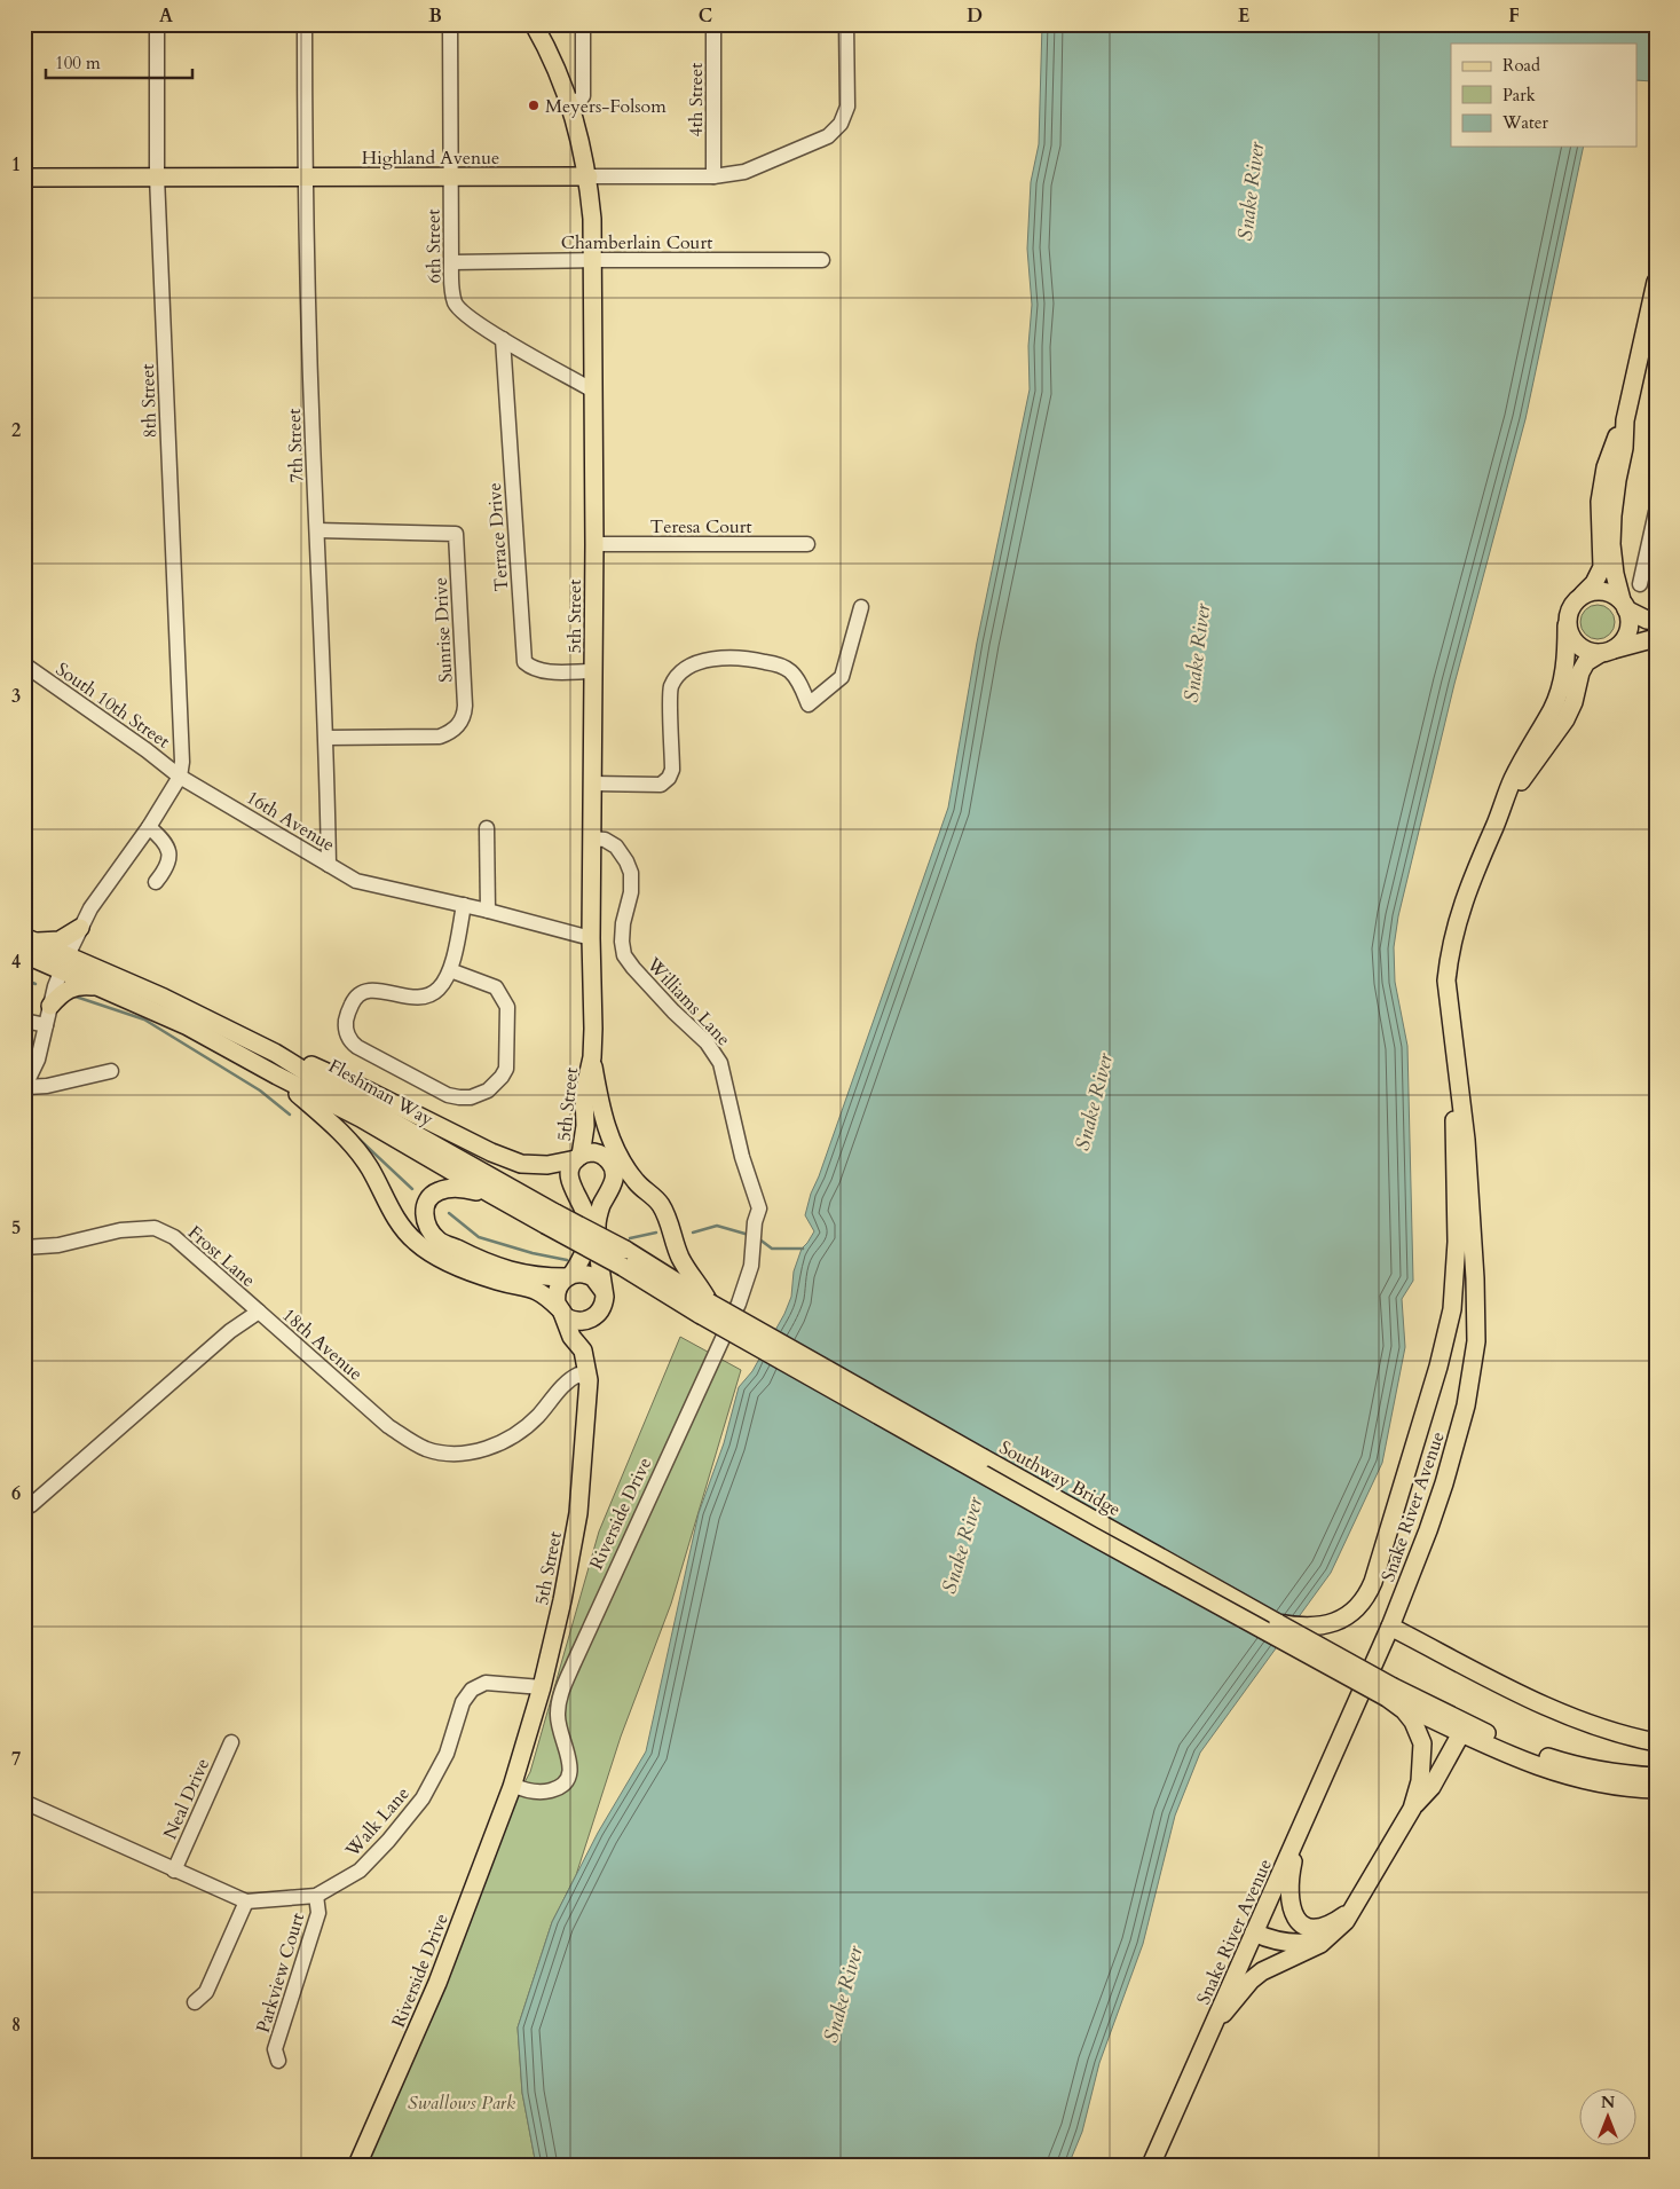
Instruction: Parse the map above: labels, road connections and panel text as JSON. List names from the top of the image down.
{
  "streets": {
    "main road": [
      "Highland Avenue",
      "5th Street",
      "Fleshman Way",
      "Southway Bridge",
      "Snake River Avenue",
      "Riverside Drive"
    ],
    "street": [
      "4th Street",
      "Chamberlain Court",
      "6th Street",
      "8th Street",
      "7th Street",
      "Teresa Court",
      "Terrace Drive",
      "Sunrise Drive",
      "South 10th Street",
      "16th Avenue",
      "Williams Lane",
      "Frost Lane",
      "18th Avenue",
      "Neal Drive",
      "Walk Lane",
      "Parkview Court"
    ]
  },
  "crossings": [
    ["4th Street", "Highland Avenue"],
    ["Highland Avenue", "6th Street"],
    ["Highland Avenue", "8th Street"],
    ["Highland Avenue", "7th Street"],
    ["Highland Avenue", "5th Street"],
    ["Chamberlain Court", "6th Street"],
    ["Chamberlain Court", "5th Street"],
    ["6th Street", "Terrace Drive"],
    ["6th Street", "5th Street"],
    ["8th Street", "South 10th Street"],
    ["8th Street", "16th Avenue"],
    ["7th Street", "Sunrise Drive"],
    ["7th Street", "16th Avenue"],
    ["Teresa Court", "5th Street"],
    ["Terrace Drive", "5th Street"],
    ["5th Street", "16th Avenue"],
    ["5th Street", "Williams Lane"],
    ["5th Street", "18th Avenue"],
    ["5th Street", "Riverside Drive"],
    ["5th Street", "Walk Lane"],
    ["South 10th Street", "16th Avenue"],
    ["Williams Lane", "Riverside Drive"],
    ["Fleshman Way", "Southway Bridge"],
    ["Frost Lane", "18th Avenue"],
    ["Neal Drive", "Walk Lane"],
    ["Walk Lane", "Parkview Court"]
  ],
  "water": ["Snake River"],
  "parks": ["Swallows Park"],
  "places": ["Meyers-Folsom"],
  "legend": ["Road", "Park", "Water"],
  "scale_bar": "100 m",
  "north": "top",
  "grid": {
    "columns": [
      "A",
      "B",
      "C",
      "D",
      "E",
      "F"
    ],
    "rows": [
      "1",
      "2",
      "3",
      "4",
      "5",
      "6",
      "7",
      "8"
    ]
  }
}
